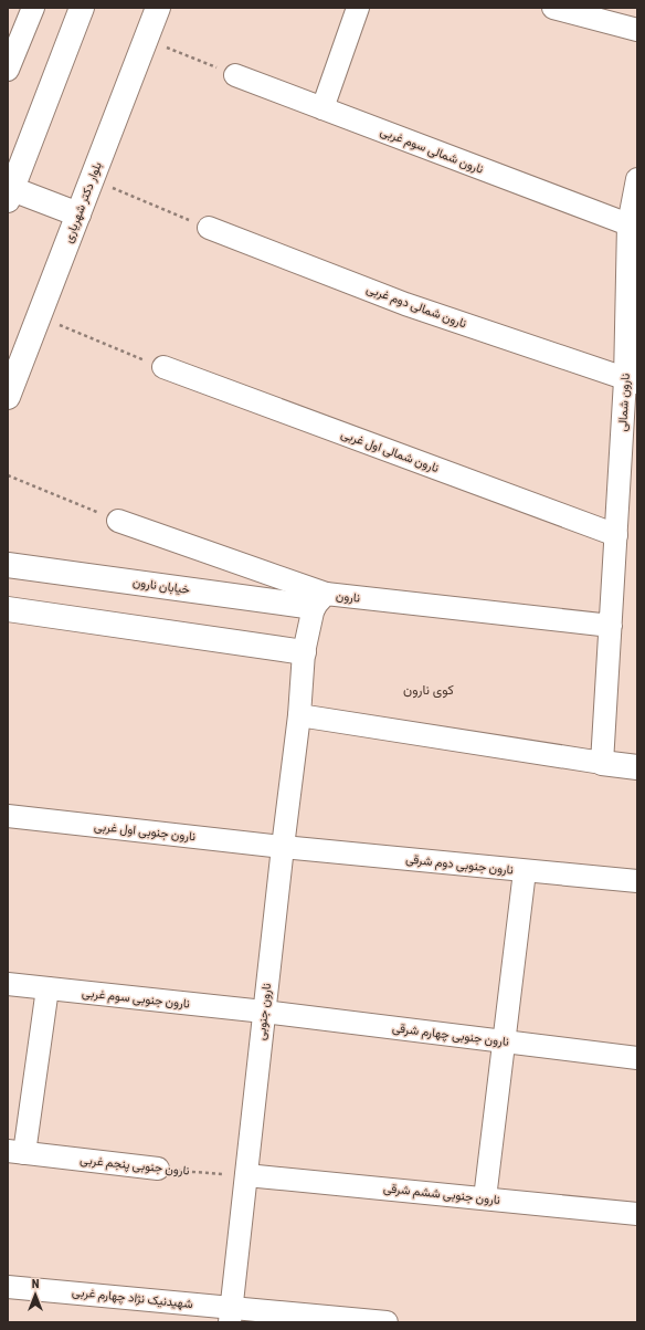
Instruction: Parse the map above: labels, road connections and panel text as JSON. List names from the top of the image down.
{
  "streets": {
    "main road": ["بلوار دکتر شهریاری", "خیابان نارون"],
    "street": [
      "نارون شمالی سوم غربی",
      "نارون شمالی دوم غربی",
      "نارون شمالی",
      "نارون شمالی اول غربی",
      "نارون",
      "نارون جنوبی اول غربی",
      "نارون جنوبی دوم شرقی",
      "نارون جنوبی سوم غربی",
      "نارون جنوبی",
      "نارون جنوبی چهارم شرقی",
      "نارون جنوبی پنجم غربی",
      "نارون جنوبی ششم شرقی",
      "شهیدنیک نژاد چهارم غربی"
    ]
  },
  "crossings": [
    ["نارون شمالی سوم غربی", "نارون شمالی"],
    ["نارون شمالی دوم غربی", "نارون شمالی"],
    ["نارون شمالی", "نارون شمالی اول غربی"],
    ["نارون شمالی", "نارون"],
    ["خیابان نارون", "نارون"],
    ["نارون جنوبی اول غربی", "نارون جنوبی دوم شرقی"],
    ["نارون جنوبی اول غربی", "نارون جنوبی"],
    ["نارون جنوبی دوم شرقی", "نارون جنوبی"],
    ["نارون جنوبی سوم غربی", "نارون جنوبی"],
    ["نارون جنوبی سوم غربی", "نارون جنوبی چهارم شرقی"],
    ["نارون جنوبی سوم غربی", "نارون جنوبی پنجم غربی"],
    ["نارون جنوبی", "نارون جنوبی چهارم شرقی"],
    ["نارون جنوبی", "نارون جنوبی پنجم غربی"],
    ["نارون جنوبی", "نارون جنوبی ششم شرقی"],
    ["نارون جنوبی", "شهیدنیک نژاد چهارم غربی"],
    ["نارون جنوبی پنجم غربی", "نارون جنوبی ششم شرقی"]
  ],
  "districts": ["کوی نارون"],
  "north": "top"
}
